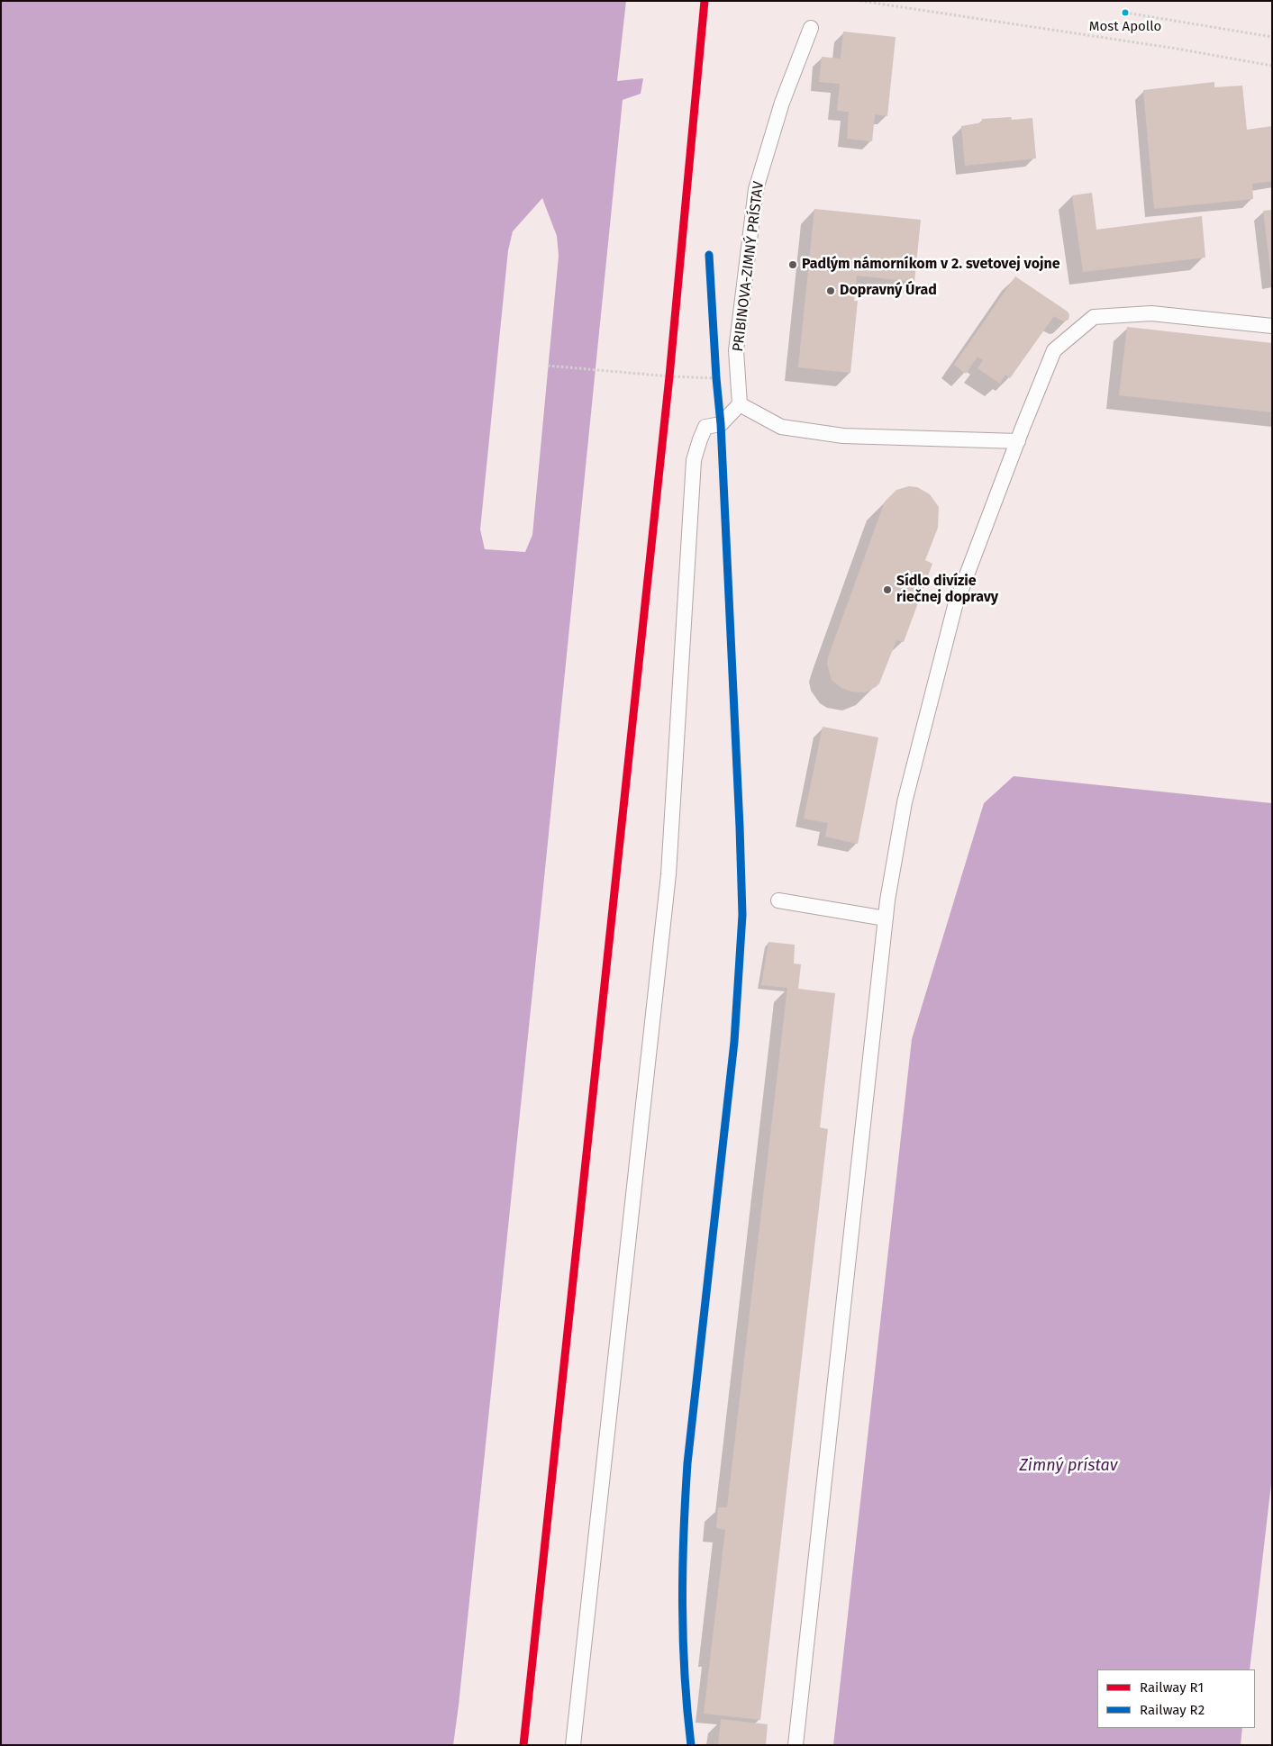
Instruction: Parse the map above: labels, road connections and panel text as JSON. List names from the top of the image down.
{
  "streets": {
    "lane": ["PRIBINOVA-ZIMNÝ PRÍSTAV"]
  },
  "water": ["Zimný prístav"],
  "places": [
    "Most Apollo",
    "Padlým námorníkom v 2. svetovej vojne",
    "Dopravný Úrad",
    "Sídlo divízie riečnej dopravy"
  ],
  "lines": ["rail line R1", "rail line R2"],
  "legend": ["Railway R1", "Railway R2"]
}
